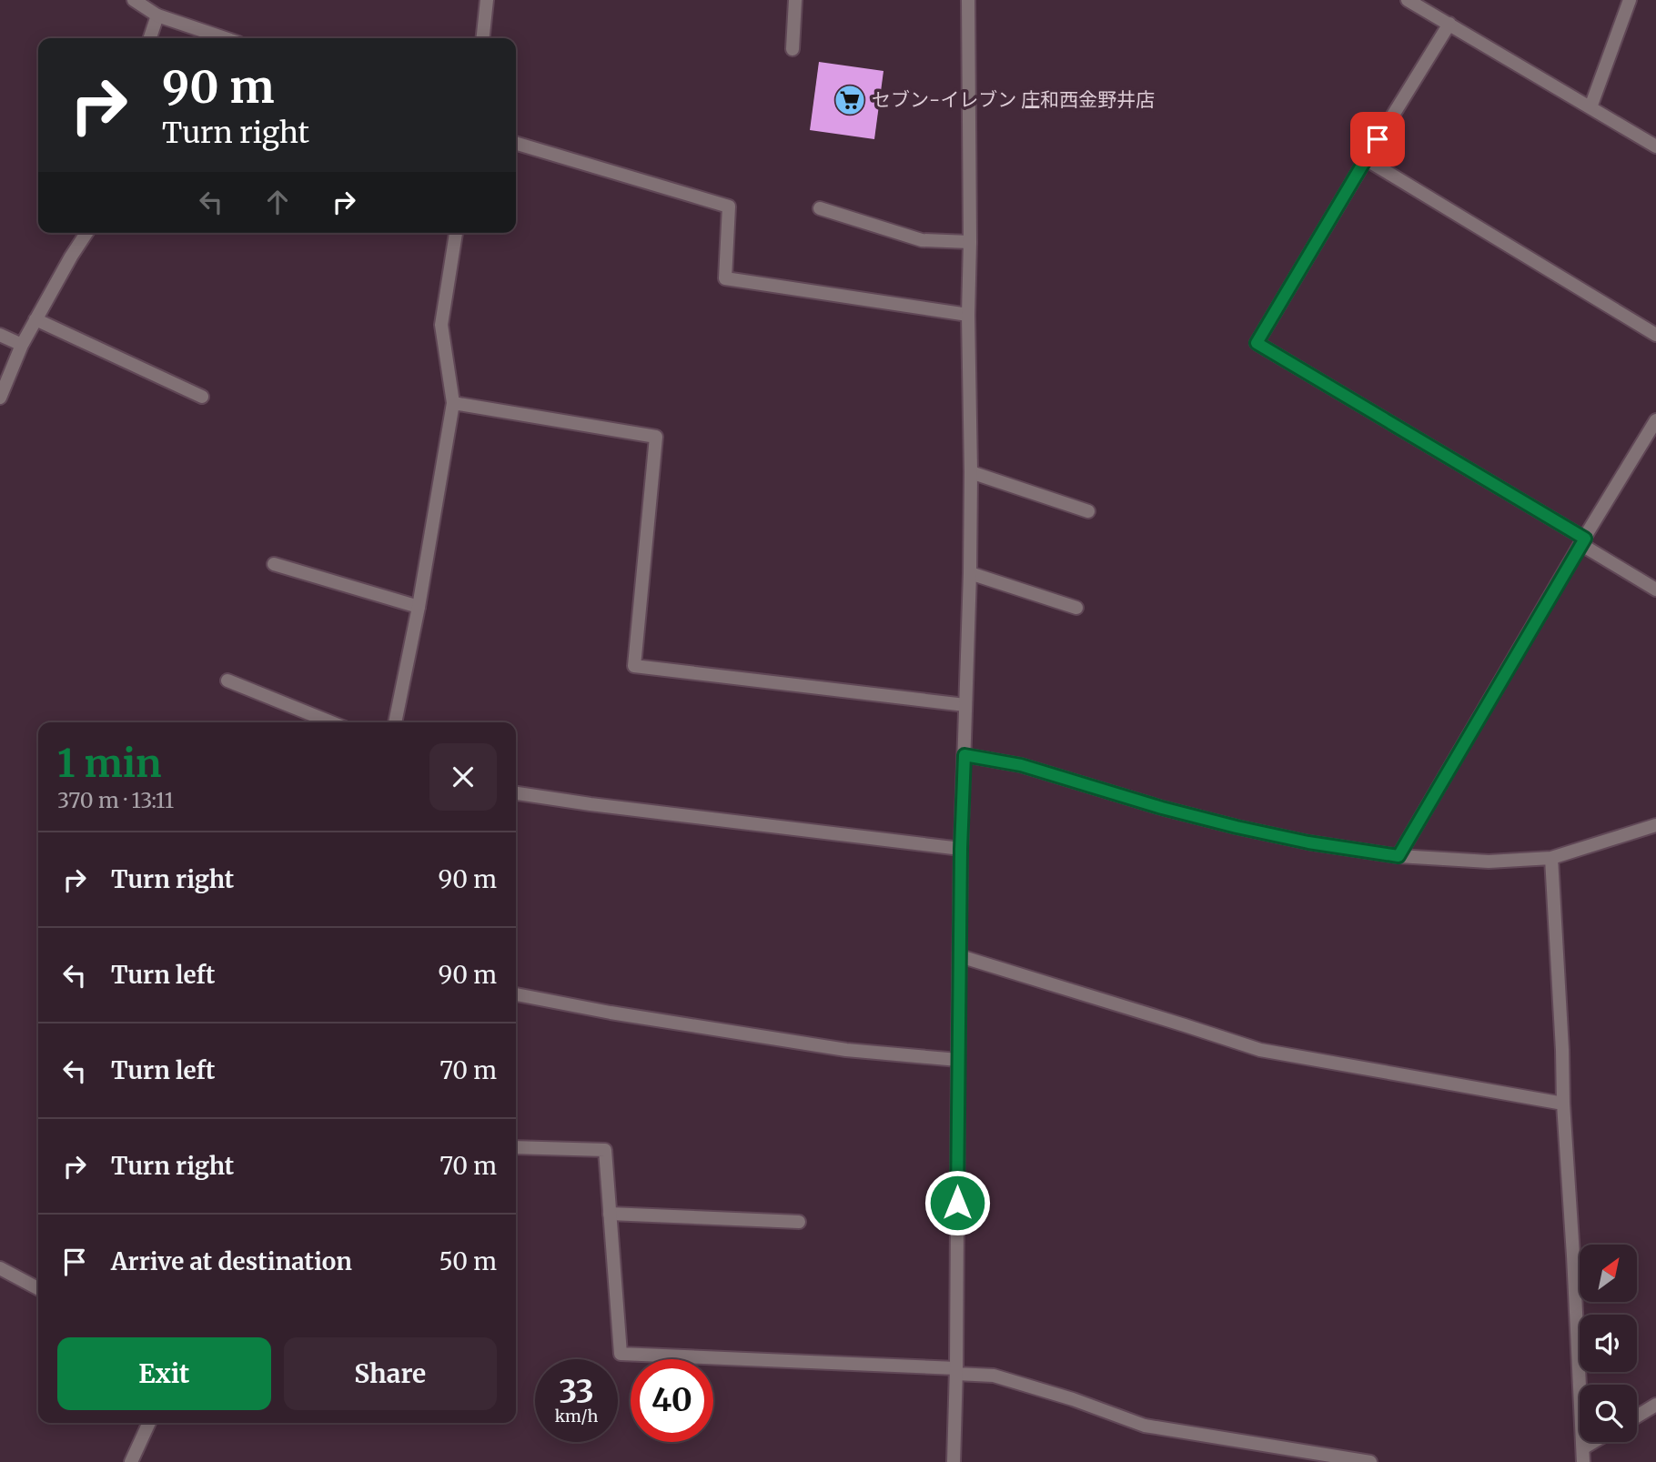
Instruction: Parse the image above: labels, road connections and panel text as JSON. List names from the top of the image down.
{
  "places": {
    "supermarket": ["セブン-イレブン 庄和西金野井店"]
  },
  "north": "top right",
  "page": {
    "turn": ["90 m", "Turn right"],
    "heading": ["1 min", "370 m · 13:11"],
    "list": [
      {
        "name": "Turn right",
        "value": "90 m"
      },
      {
        "name": "Turn left",
        "value": "90 m"
      },
      {
        "name": "Turn left",
        "value": "70 m"
      },
      {
        "name": "Turn right",
        "value": "70 m"
      },
      {
        "name": "Arrive at destination",
        "value": "50 m"
      }
    ],
    "buttons": ["Exit", "Share"],
    "speed": "33 km/h",
    "limit": "40"
  }
}
